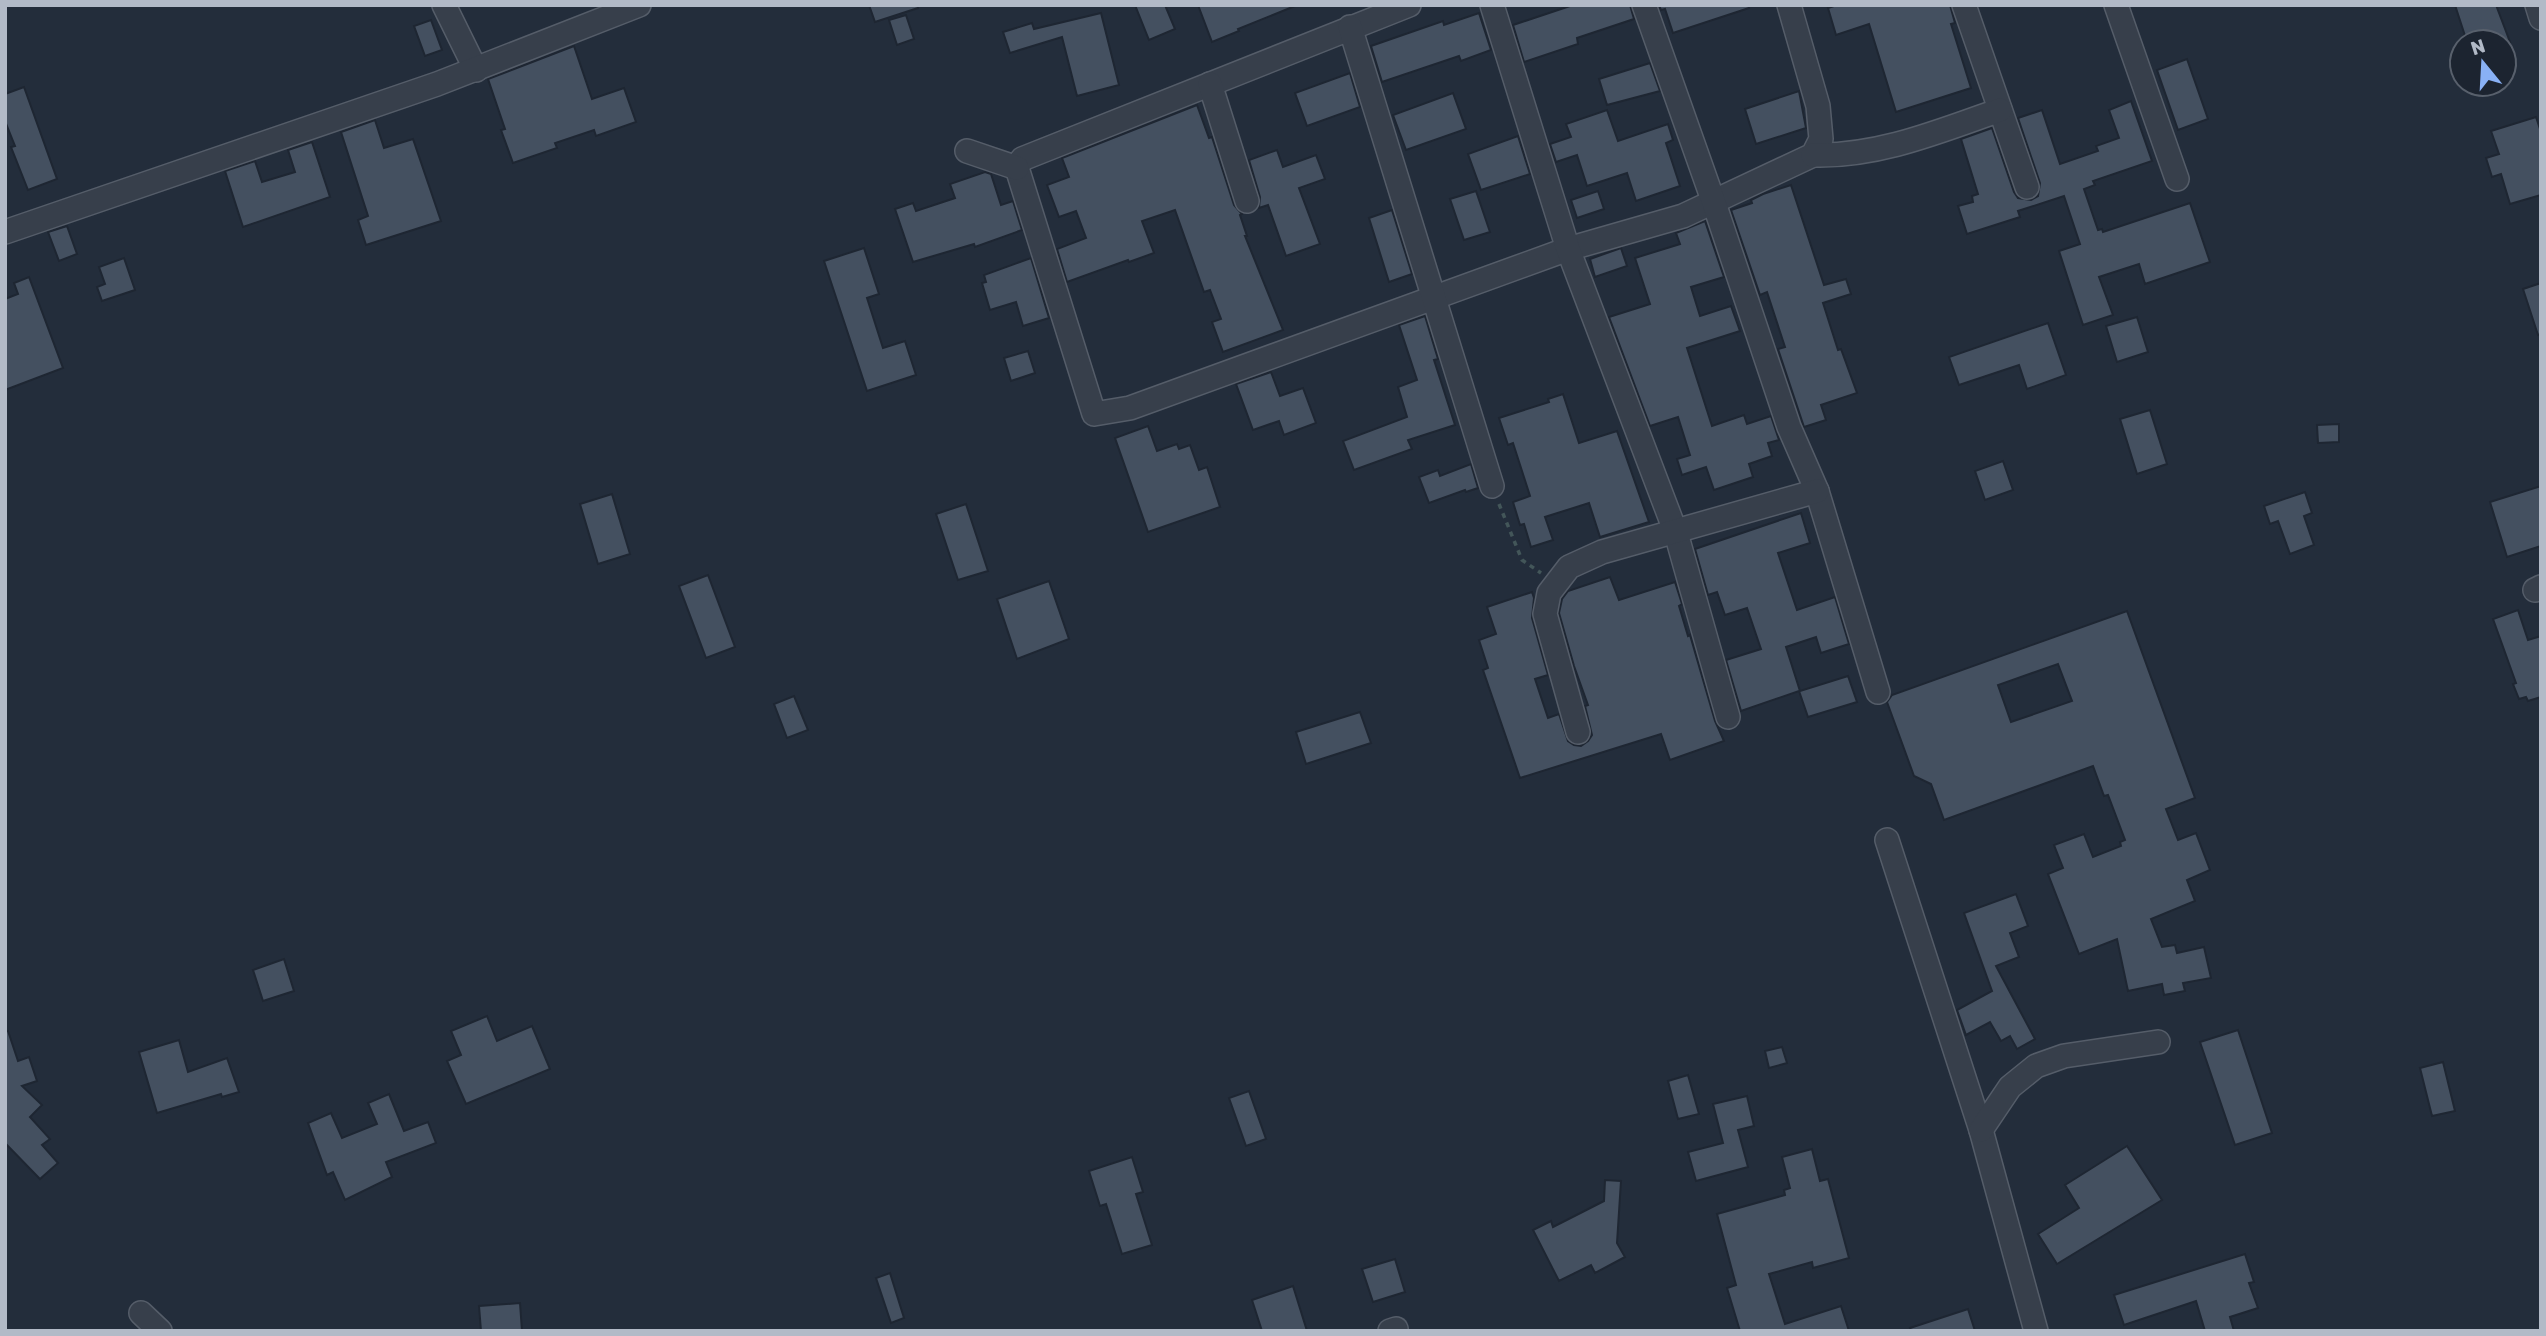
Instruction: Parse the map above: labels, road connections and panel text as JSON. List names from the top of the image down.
{
  "north": "top"
}
